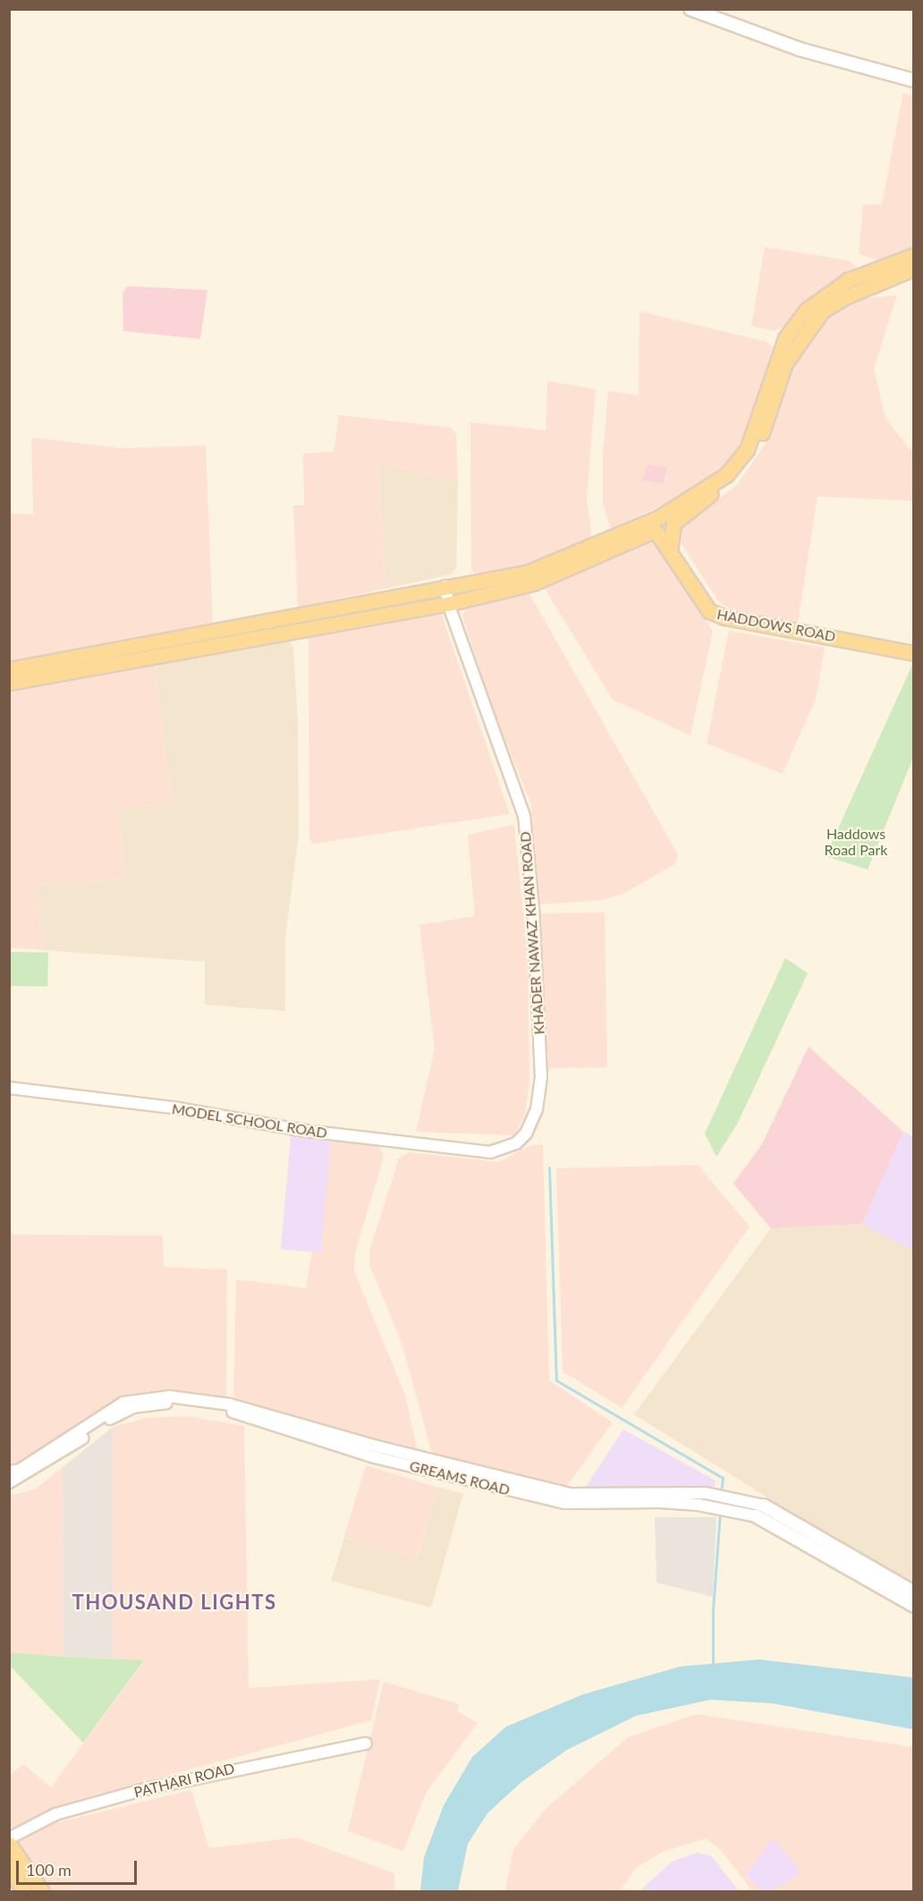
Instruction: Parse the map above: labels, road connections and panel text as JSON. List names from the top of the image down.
{
  "streets": {
    "main road": ["HADDOWS ROAD", "GREAMS ROAD"],
    "street": ["KHADER NAWAZ KHAN ROAD", "MODEL SCHOOL ROAD", "PATHARI ROAD"]
  },
  "crossings": [
    ["KHADER NAWAZ KHAN ROAD", "MODEL SCHOOL ROAD"]
  ],
  "districts": ["THOUSAND LIGHTS"],
  "parks": ["Haddows Road Park"],
  "scale_bar": "100 m"
}
